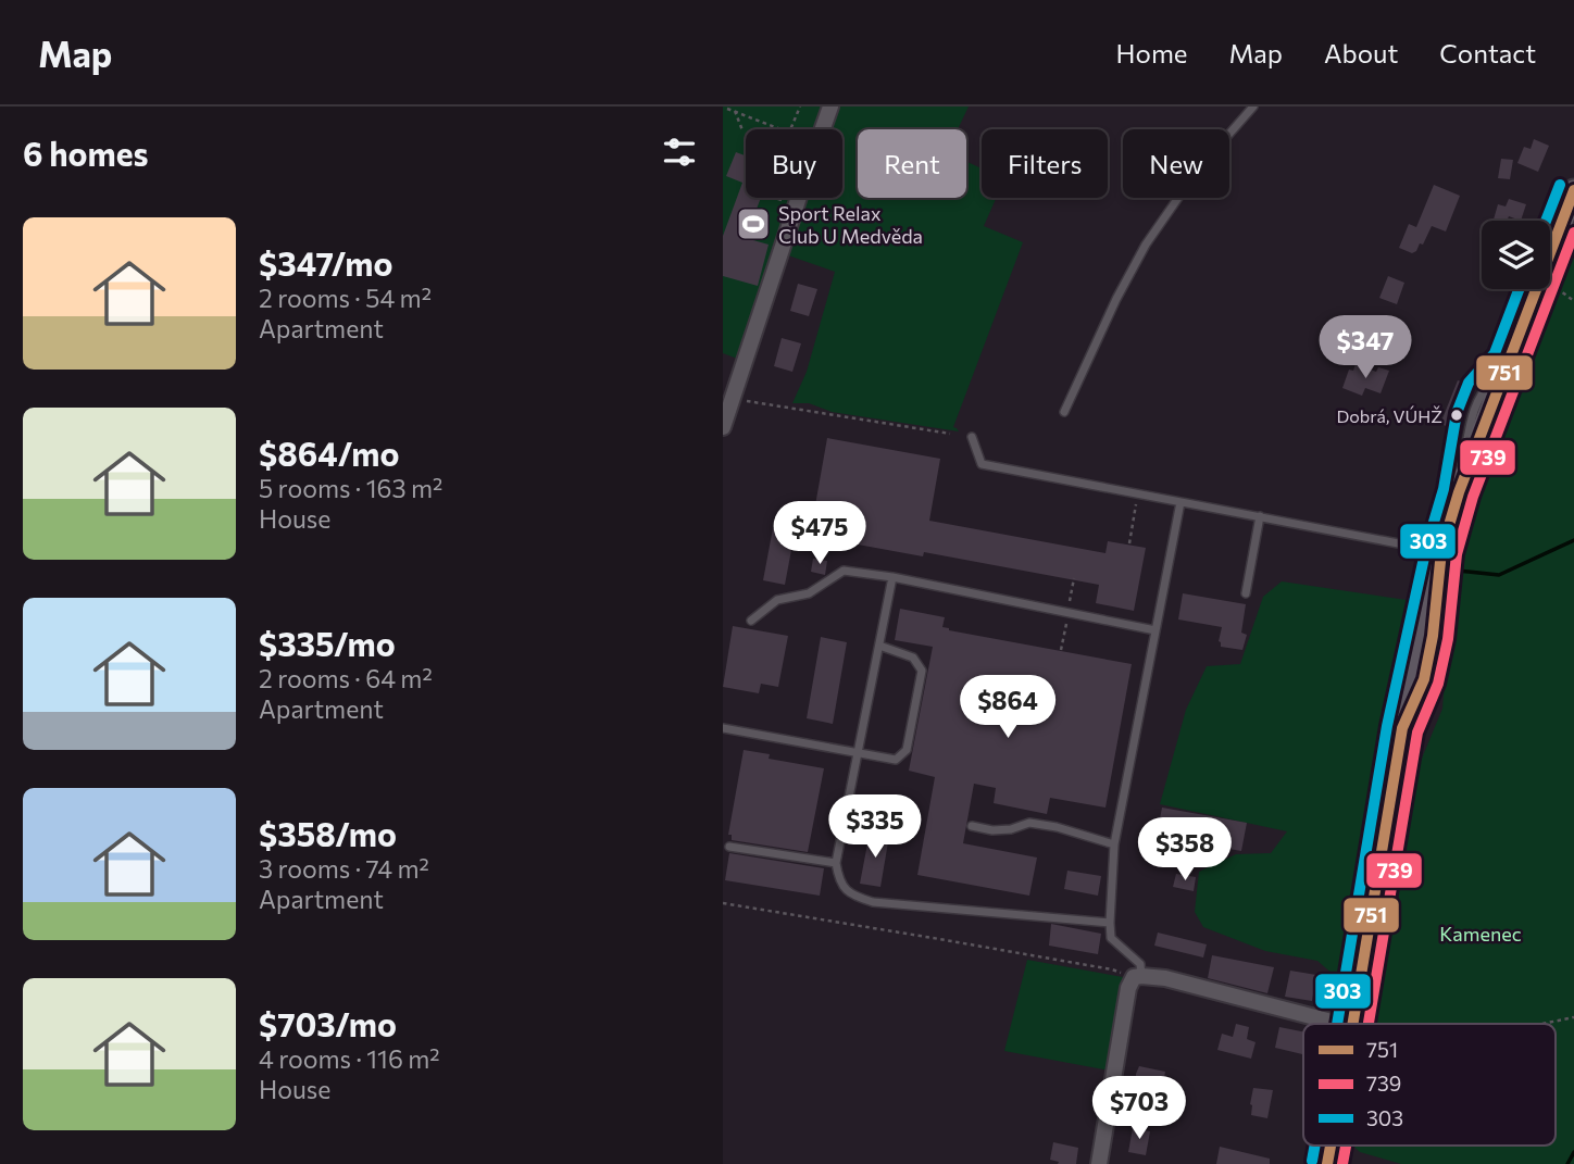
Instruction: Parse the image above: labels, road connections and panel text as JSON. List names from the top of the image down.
{
  "parks": ["Kamenec"],
  "places": {
    "sports": ["Sport Relax Club U Medvěda"],
    "other": ["Dobrá, VÚHŽ"]
  },
  "lines": ["transit line 303", "transit line 751", "transit line 739"],
  "legend": ["751", "739", "303"],
  "page": {
    "header": "Map",
    "nav": [
      "Home",
      "Map",
      "About",
      "Contact"
    ],
    "heading": "6 homes",
    "chip": [
      "Buy",
      "Rent",
      "Filters",
      "New"
    ],
    "list": [
      {
        "name": "$347/mo",
        "note": "2 rooms · 54 m² · Apartment"
      },
      {
        "name": "$864/mo",
        "note": "5 rooms · 163 m² · House"
      },
      {
        "name": "$335/mo",
        "note": "2 rooms · 64 m² · Apartment"
      },
      {
        "name": "$358/mo",
        "note": "3 rooms · 74 m² · Apartment"
      },
      {
        "name": "$703/mo",
        "note": "4 rooms · 116 m² · House"
      }
    ],
    "price": [
      "$347",
      "$475",
      "$864",
      "$335",
      "$358",
      "$703"
    ]
  }
}
